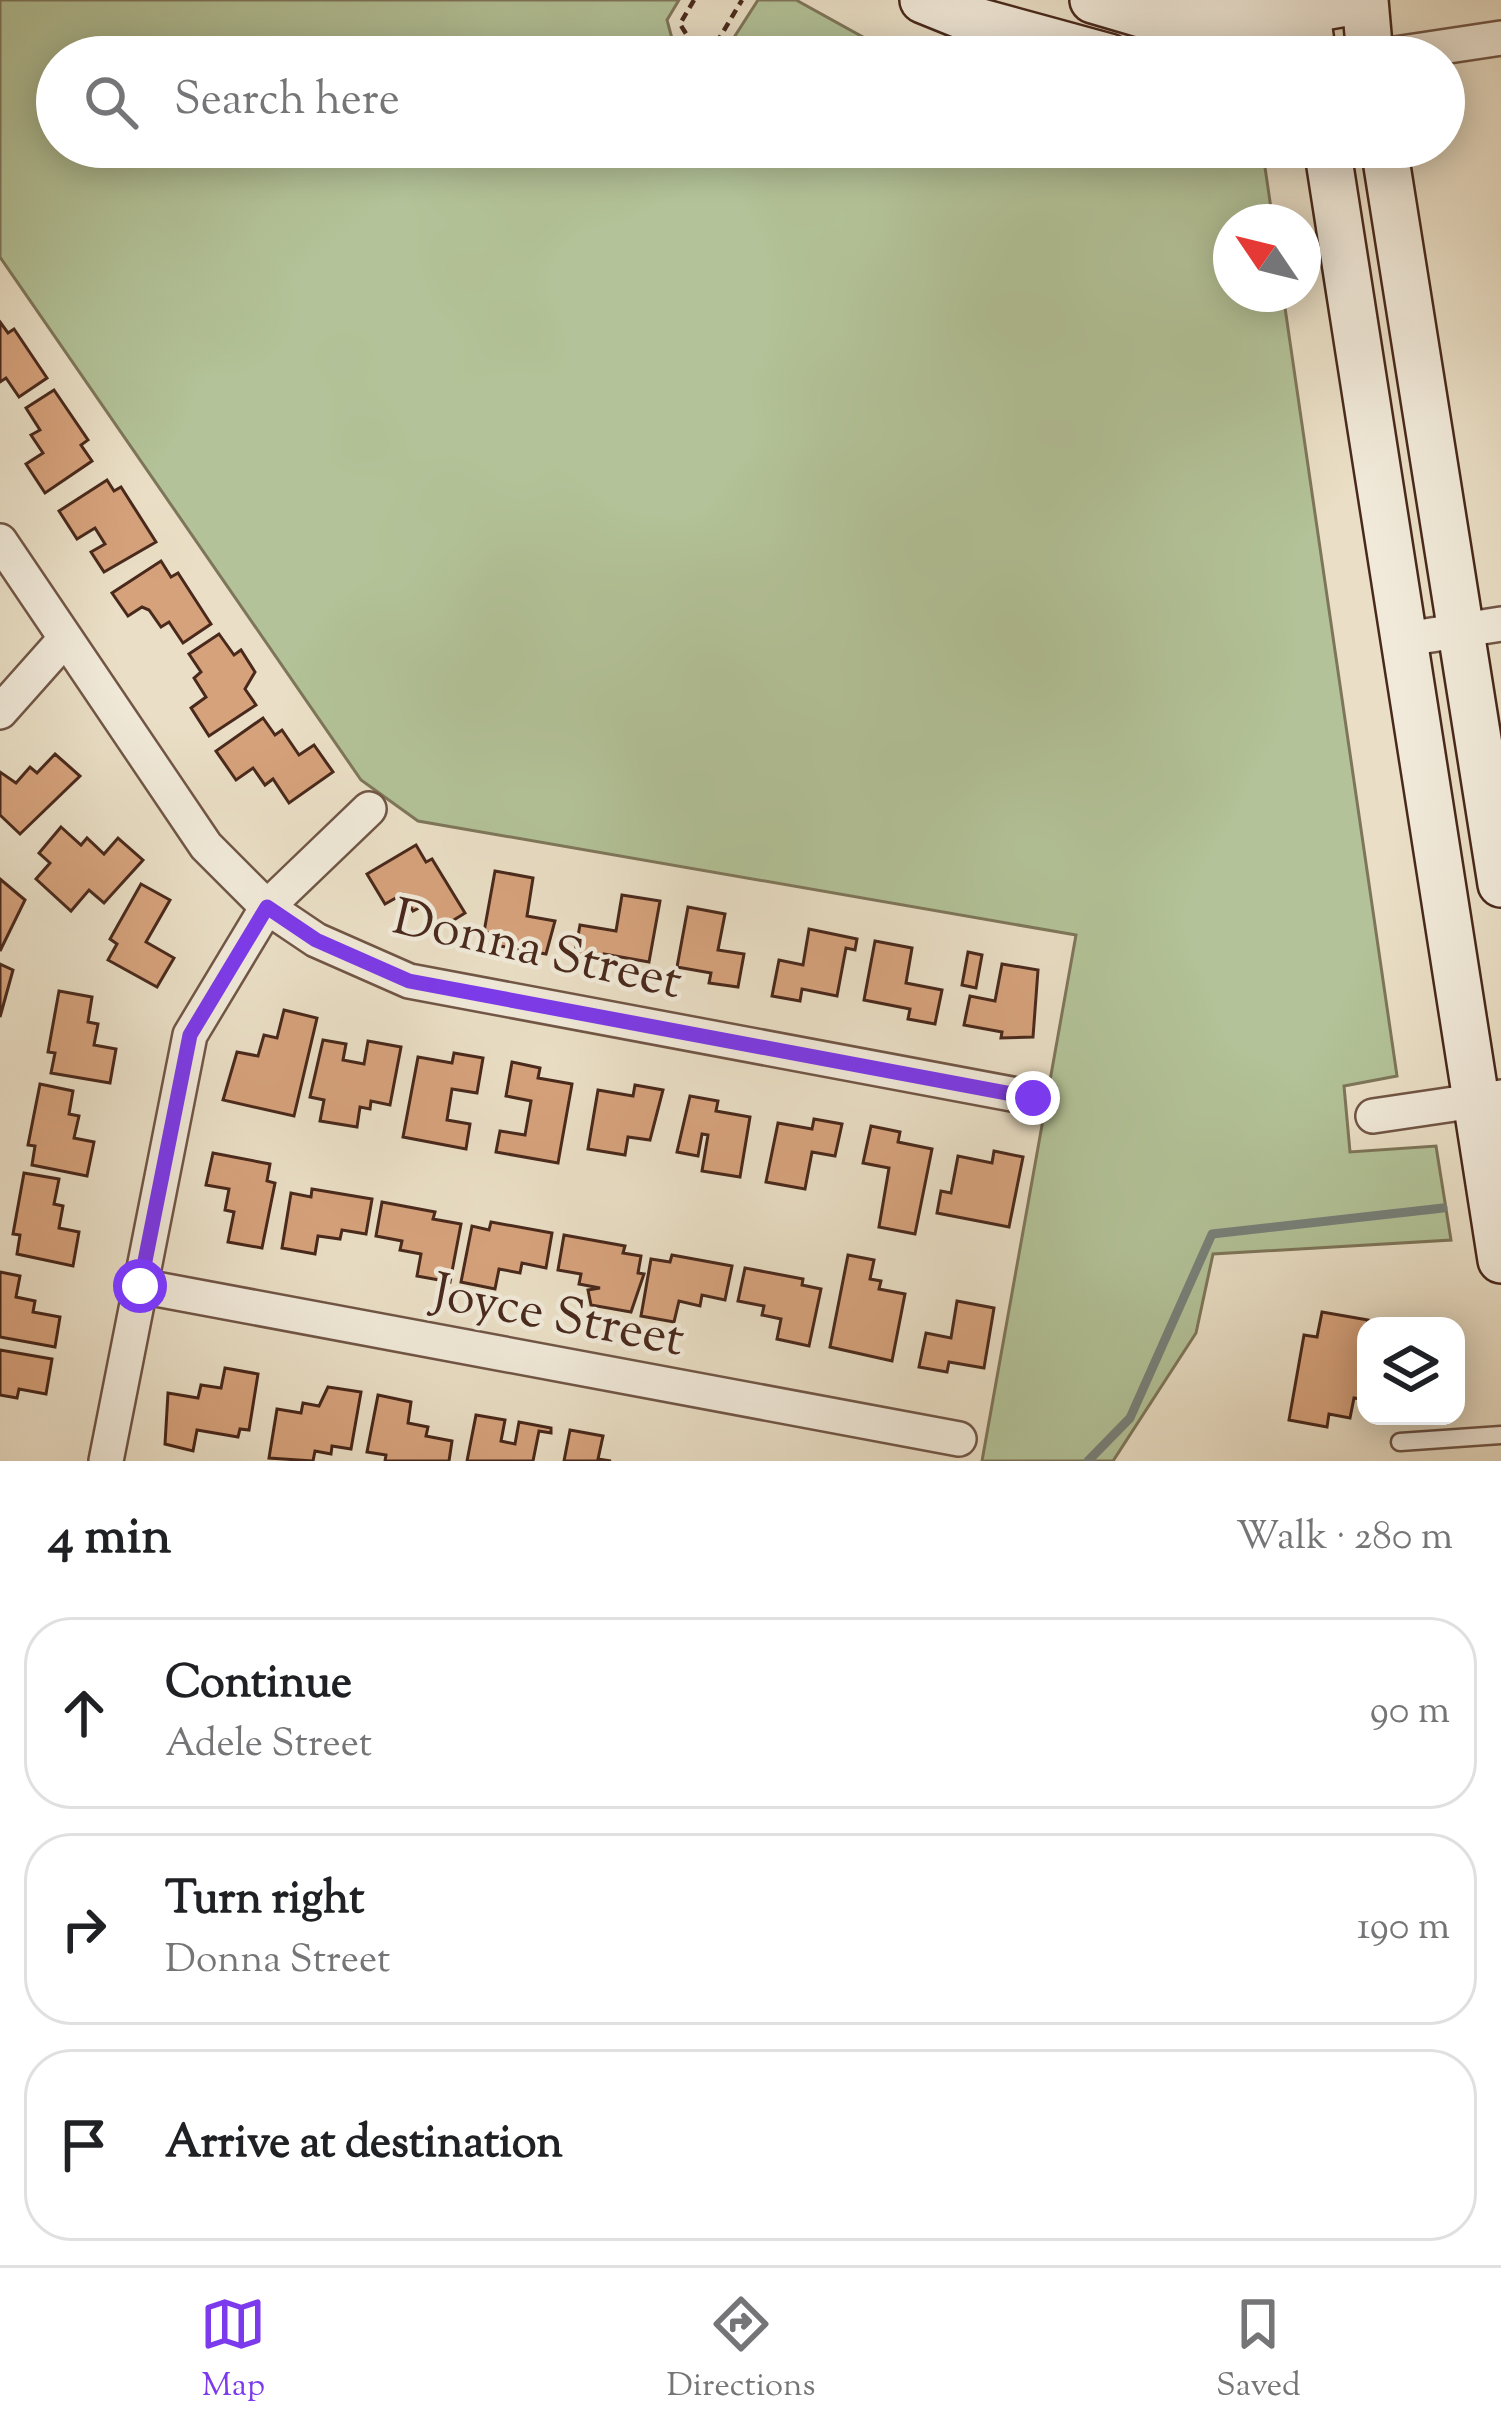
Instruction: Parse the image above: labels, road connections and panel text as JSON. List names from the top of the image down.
{
  "streets": {
    "street": ["Donna Street", "Joyce Street"]
  },
  "north": "top left",
  "page": {
    "search": "Search here",
    "heading": ["4 min", "Walk · 280 m"],
    "list": [
      ["Continue", "Adele Street", "90 m"],
      ["Turn right", "Donna Street", "190 m"],
      "Arrive at destination"
    ],
    "nav": ["Map", "Directions", "Saved"]
  }
}
